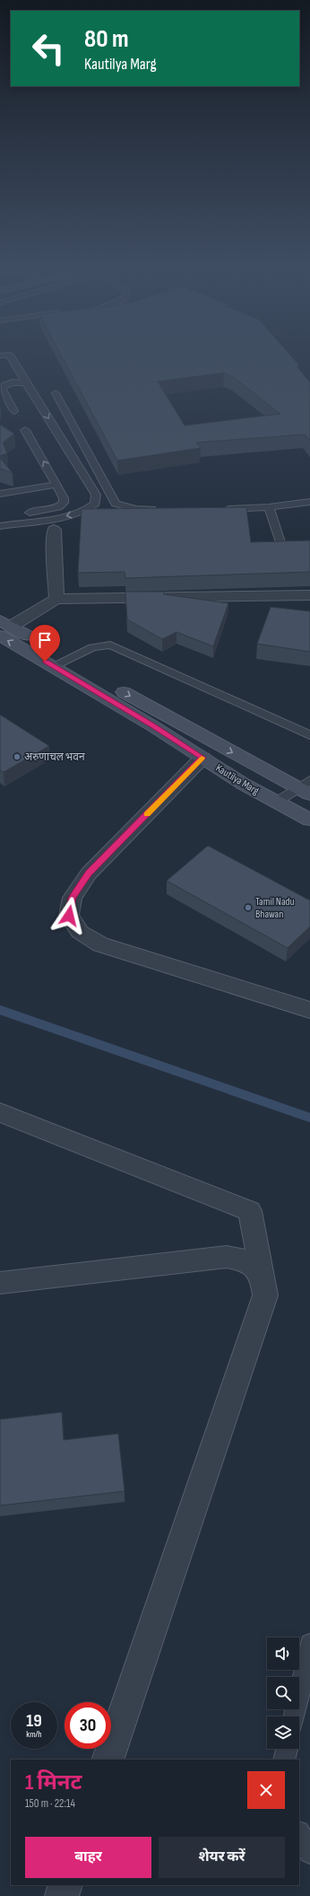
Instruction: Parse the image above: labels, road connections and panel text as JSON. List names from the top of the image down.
{
  "streets": {
    "street": ["Kautilya Marg"]
  },
  "places": ["अरुणाचल भवन", "Tamil Nadu Bhawan"],
  "page": {
    "turn": ["80 m", "Kautilya Marg"],
    "speed": "19 km/h",
    "limit": "30",
    "heading": ["1 मिनट", "150 m · 22:14"],
    "buttons": ["बाहर", "शेयर करें"]
  }
}
